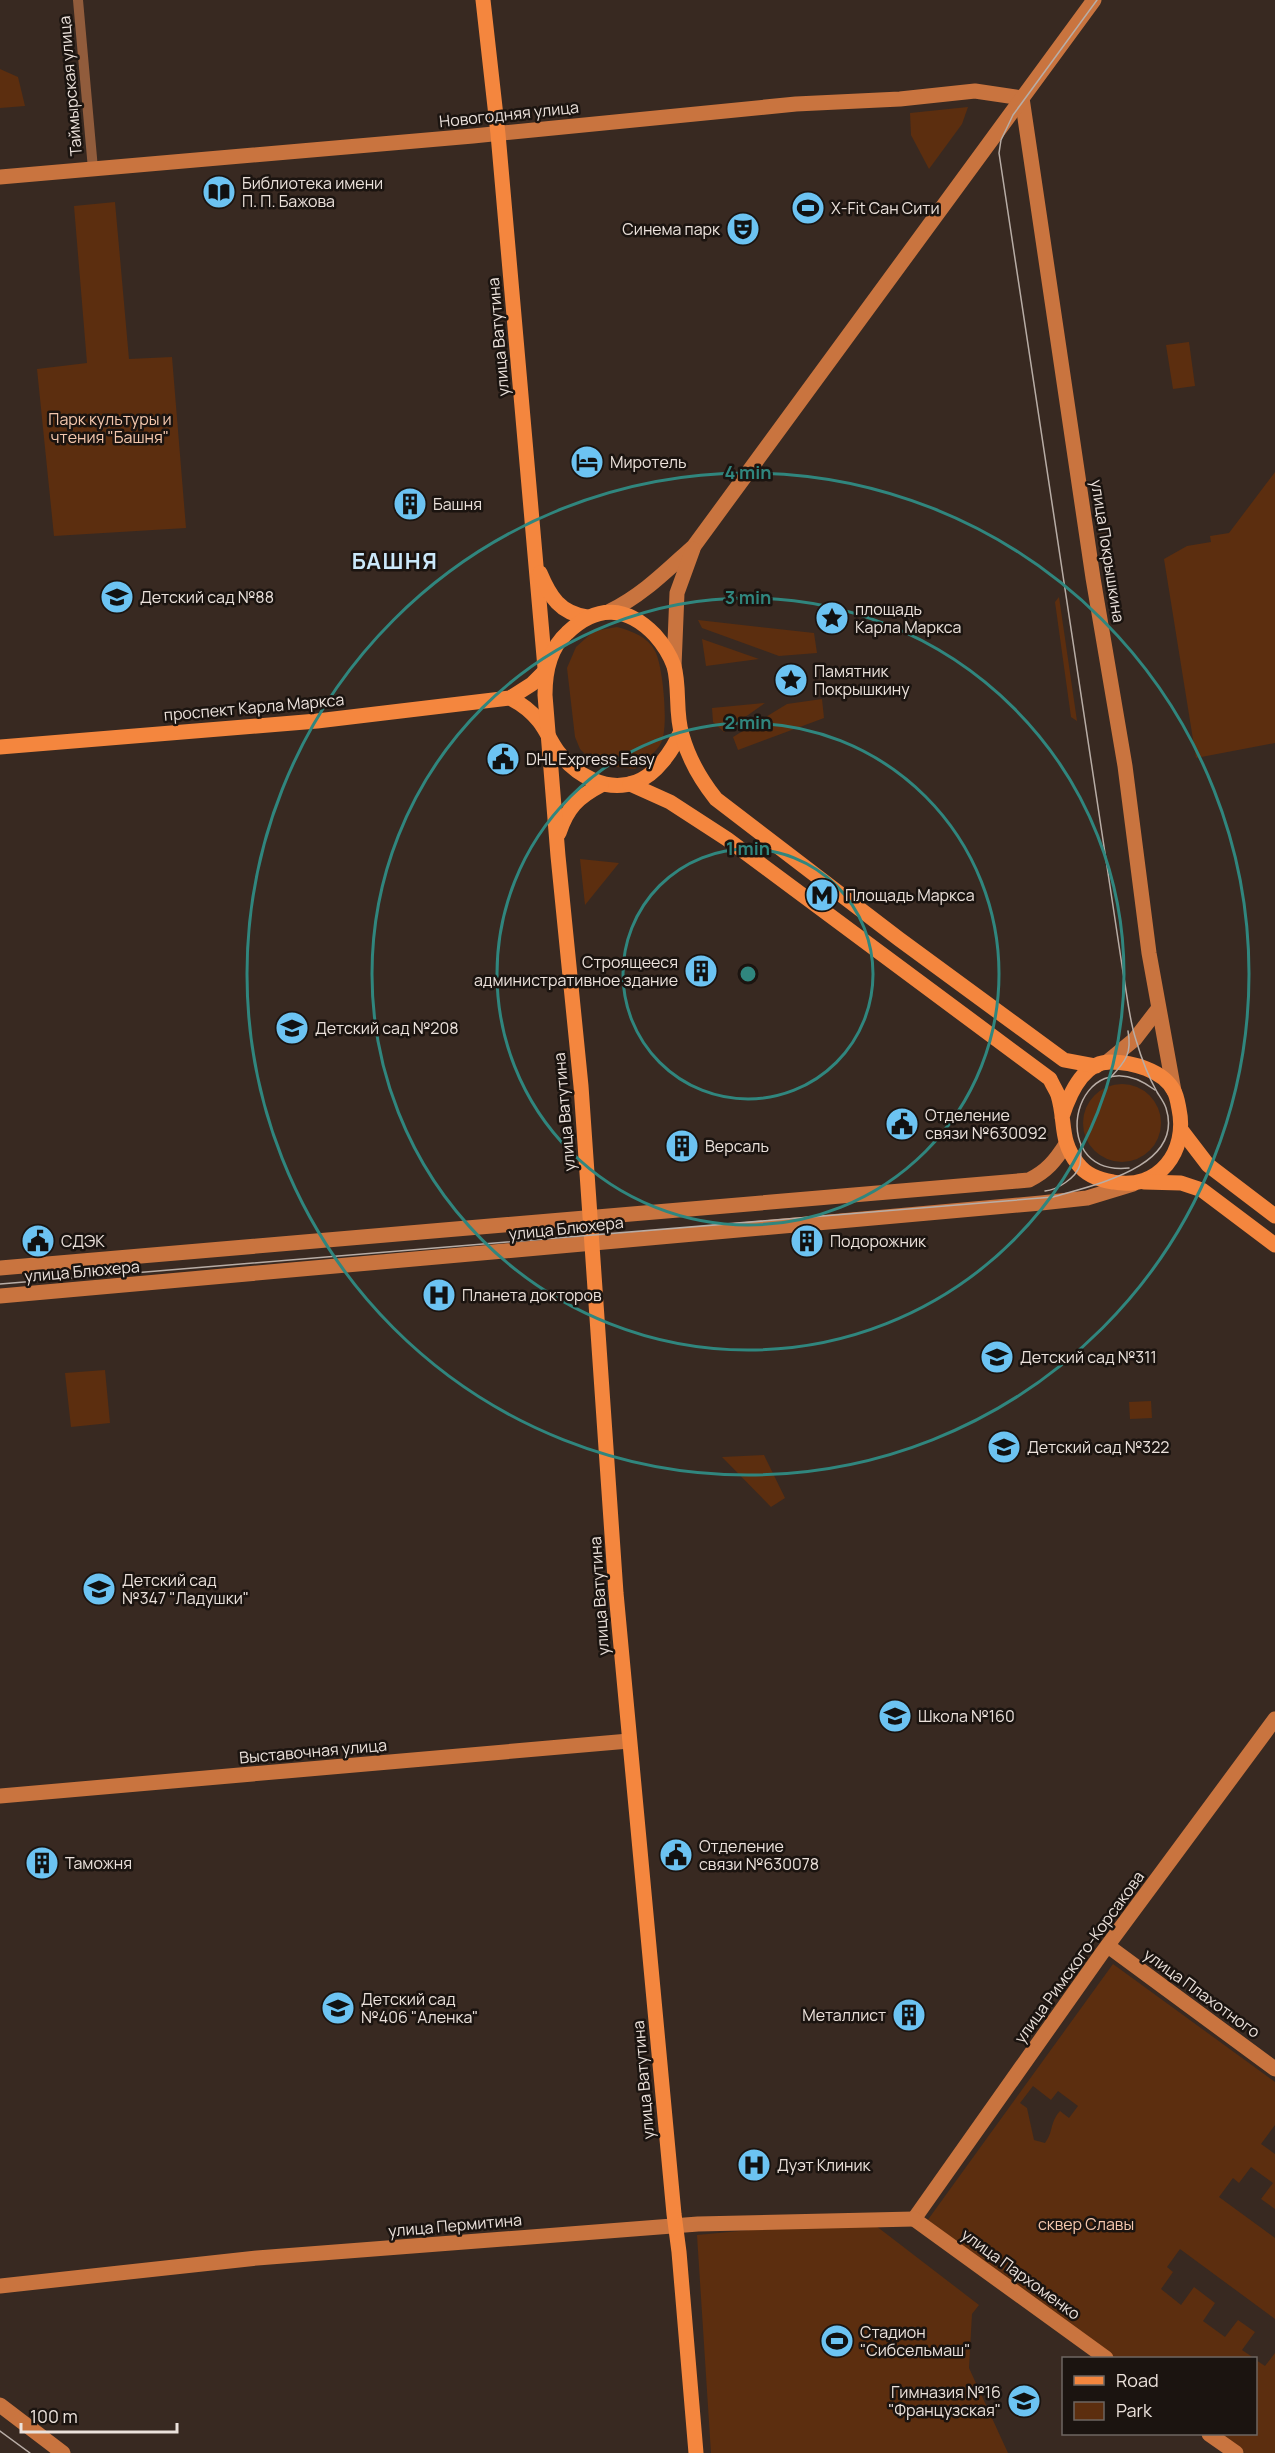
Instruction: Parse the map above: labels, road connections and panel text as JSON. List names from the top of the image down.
{
  "streets": {
    "main road": ["улица Ватутина", "проспект Карла Маркса"],
    "street": [
      "Таймырская улица",
      "Новогодняя улица",
      "улица Покрышкина",
      "улица Блюхера",
      "Выставочная улица",
      "улица Римского-Корсакова",
      "улица Плахотного",
      "улица Пермитина",
      "улица Пархоменко"
    ]
  },
  "crossings": [
    ["Таймырская улица", "Новогодняя улица"],
    ["Новогодняя улица", "улица Ватутина"],
    ["Новогодняя улица", "улица Покрышкина"],
    ["улица Ватутина", "улица Блюхера"],
    ["улица Ватутина", "Выставочная улица"],
    ["улица Ватутина", "улица Пермитина"],
    ["улица Покрышкина", "улица Блюхера"],
    ["улица Римского-Корсакова", "улица Плахотного"],
    ["улица Римского-Корсакова", "улица Пермитина"],
    ["улица Римского-Корсакова", "улица Пархоменко"],
    ["улица Пермитина", "улица Пархоменко"]
  ],
  "districts": ["БАШНЯ"],
  "parks": ["Парк культуры и чтения \"Башня\"", "сквер Славы"],
  "places": {
    "library": ["Библиотека имени П. П. Бажова"],
    "sports": ["X-Fit Сан Сити", "Стадион \"Сибсельмаш\""],
    "theatre": ["Синема парк"],
    "hotel": ["Миротель"],
    "building": [
      "Башня",
      "Строящееся административное здание",
      "Версаль",
      "Подорожник",
      "Таможня",
      "Металлист"
    ],
    "school or university": [
      "Детский сад №88",
      "Детский сад №208",
      "Детский сад №311",
      "Детский сад №322",
      "Детский сад №347 \"Ладушки\"",
      "Школа №160",
      "Детский сад №406 \"Аленка\"",
      "Гимназия №16 \"Французская\""
    ],
    "place": ["площадь Карла Маркса", "Памятник Покрышкину"],
    "public building": [
      "DHL Express Easy",
      "Отделение связи №630092",
      "СДЭК",
      "Отделение связи №630078"
    ],
    "metro station": ["Площадь Маркса"],
    "hospital": ["Планета докторов", "Дуэт Клиник"]
  },
  "legend": ["Road", "Park"],
  "scale_bar": "100 m",
  "rings": [
    "4 min",
    "3 min",
    "2 min",
    "1 min"
  ]
}
